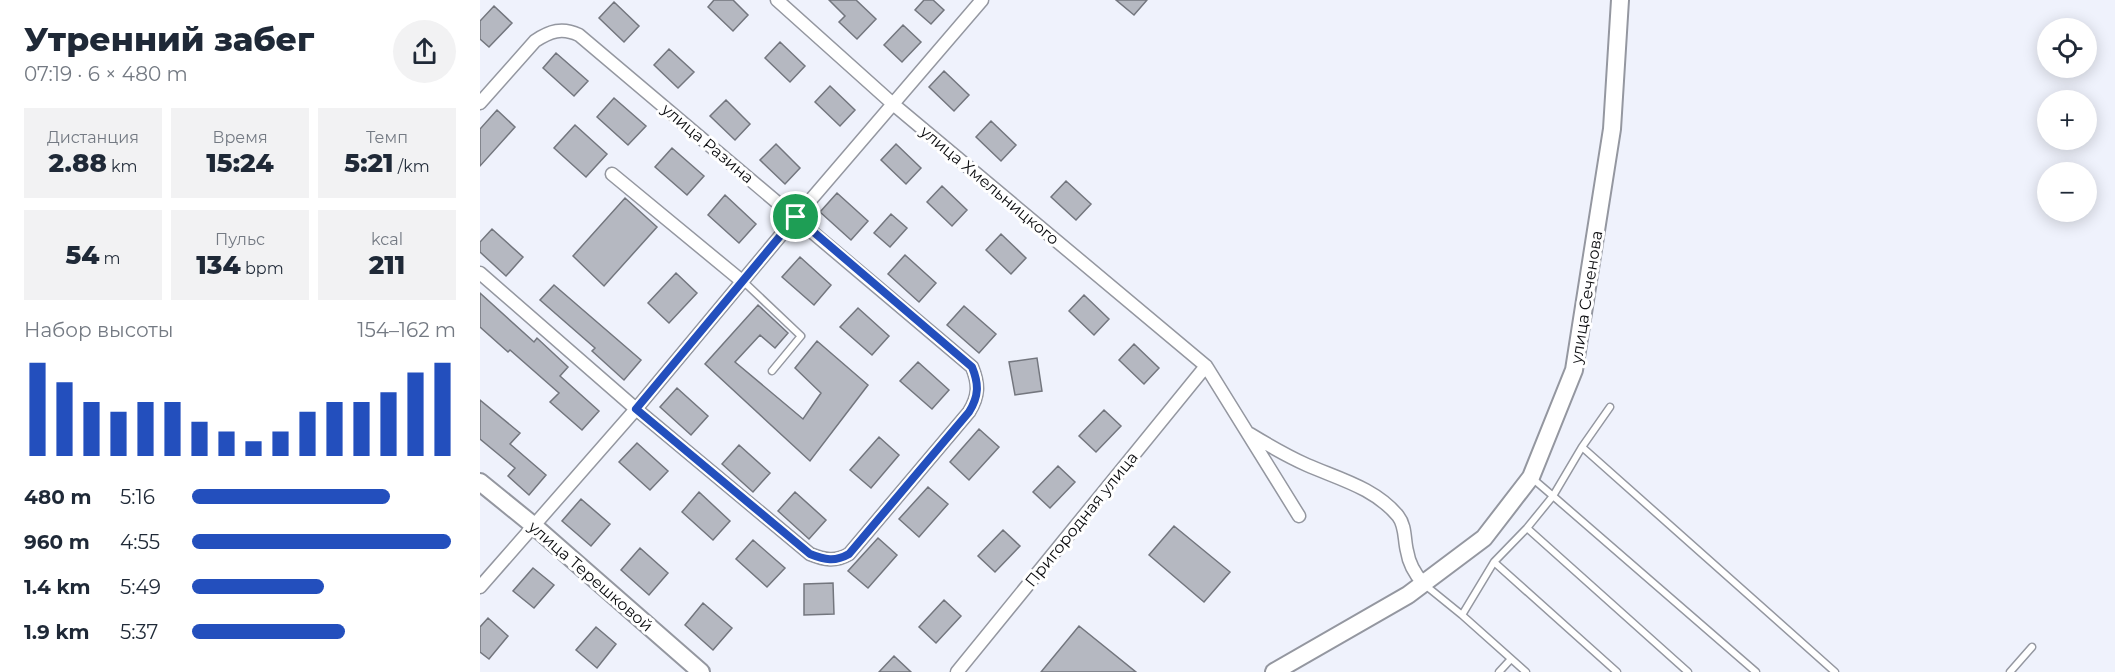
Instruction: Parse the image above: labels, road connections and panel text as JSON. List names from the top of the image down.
{
  "streets": {
    "street": [
      "улица Разина",
      "улица Хмельницкого",
      "улица Сеченова",
      "Пригородная улица",
      "улица Терешковой"
    ]
  },
  "crossings": [
    ["улица Хмельницкого", "Пригородная улица"]
  ],
  "page": {
    "heading": ["Утренний забег", "07:19 · 6 × 480 m"],
    "map_buttons": ["+", "−"],
    "stats": [
      ["Дистанция", "2.88 km"],
      ["Время", "15:24"],
      ["Темп", "5:21 /km"],
      ["54 m"],
      ["Пульс", "134 bpm"],
      ["kcal", "211"]
    ],
    "chart": ["Набор высоты", "154–162 m"],
    "list": [
      {
        "name": "480 m",
        "note": "5:16"
      },
      {
        "name": "960 m",
        "note": "4:55"
      },
      {
        "name": "1.4 km",
        "note": "5:49"
      },
      {
        "name": "1.9 km",
        "note": "5:37"
      }
    ]
  }
}
